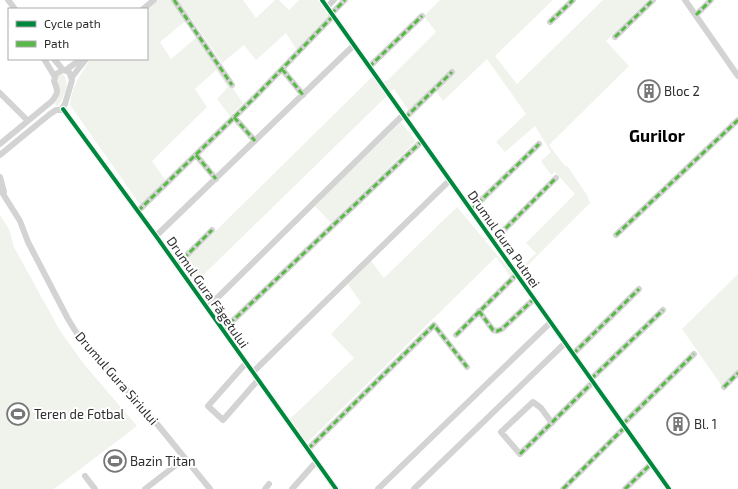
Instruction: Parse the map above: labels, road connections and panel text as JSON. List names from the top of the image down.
{
  "streets": {
    "street": ["Drumul Gura Putnei", "Drumul Gura Făgetului", "Drumul Gura Siriului"]
  },
  "districts": ["Gurilor"],
  "places": {
    "building": ["Bloc 2", "Bl. 1"],
    "sports": ["Teren de Fotbal", "Bazin Titan"]
  },
  "legend": ["Cycle path", "Path"]
}
